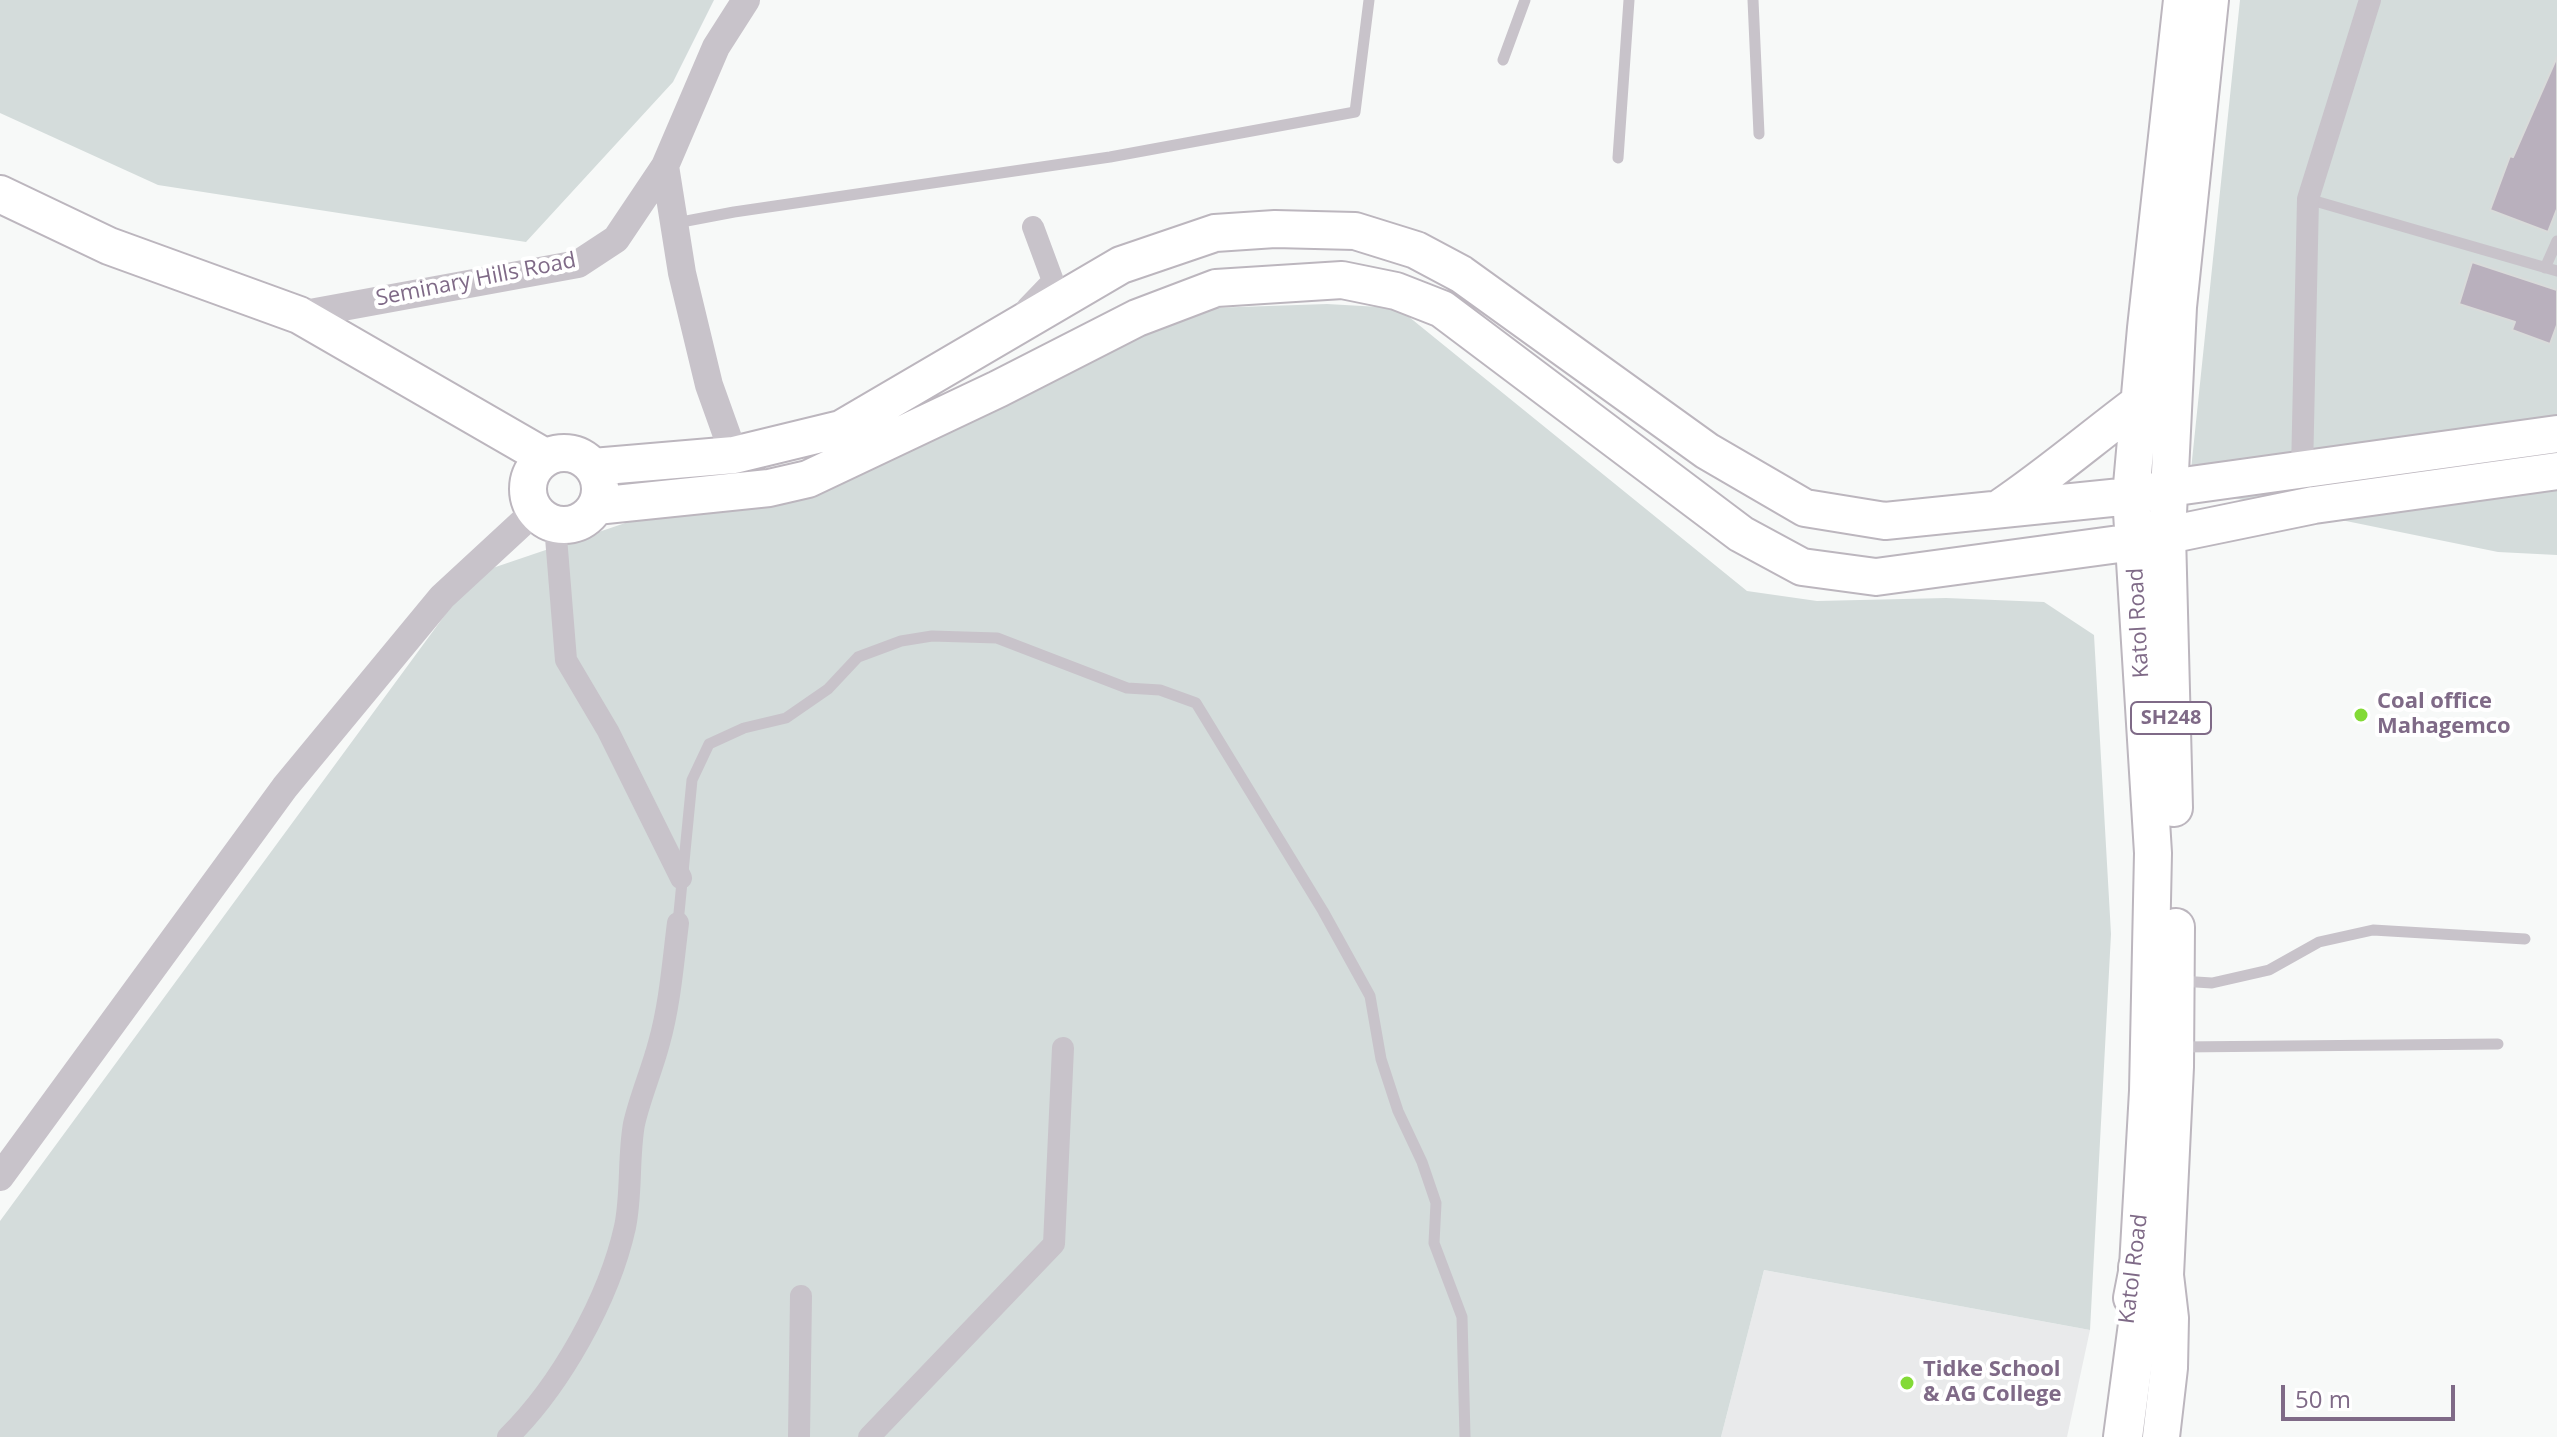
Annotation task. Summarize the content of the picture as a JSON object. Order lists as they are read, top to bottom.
{
  "streets": {
    "main road": ["Katol Road", "SH248"],
    "street": ["Seminary Hills Road"]
  },
  "places": ["Coal office Mahagemco", "Tidke School & AG College"],
  "scale_bar": "50 m"
}
